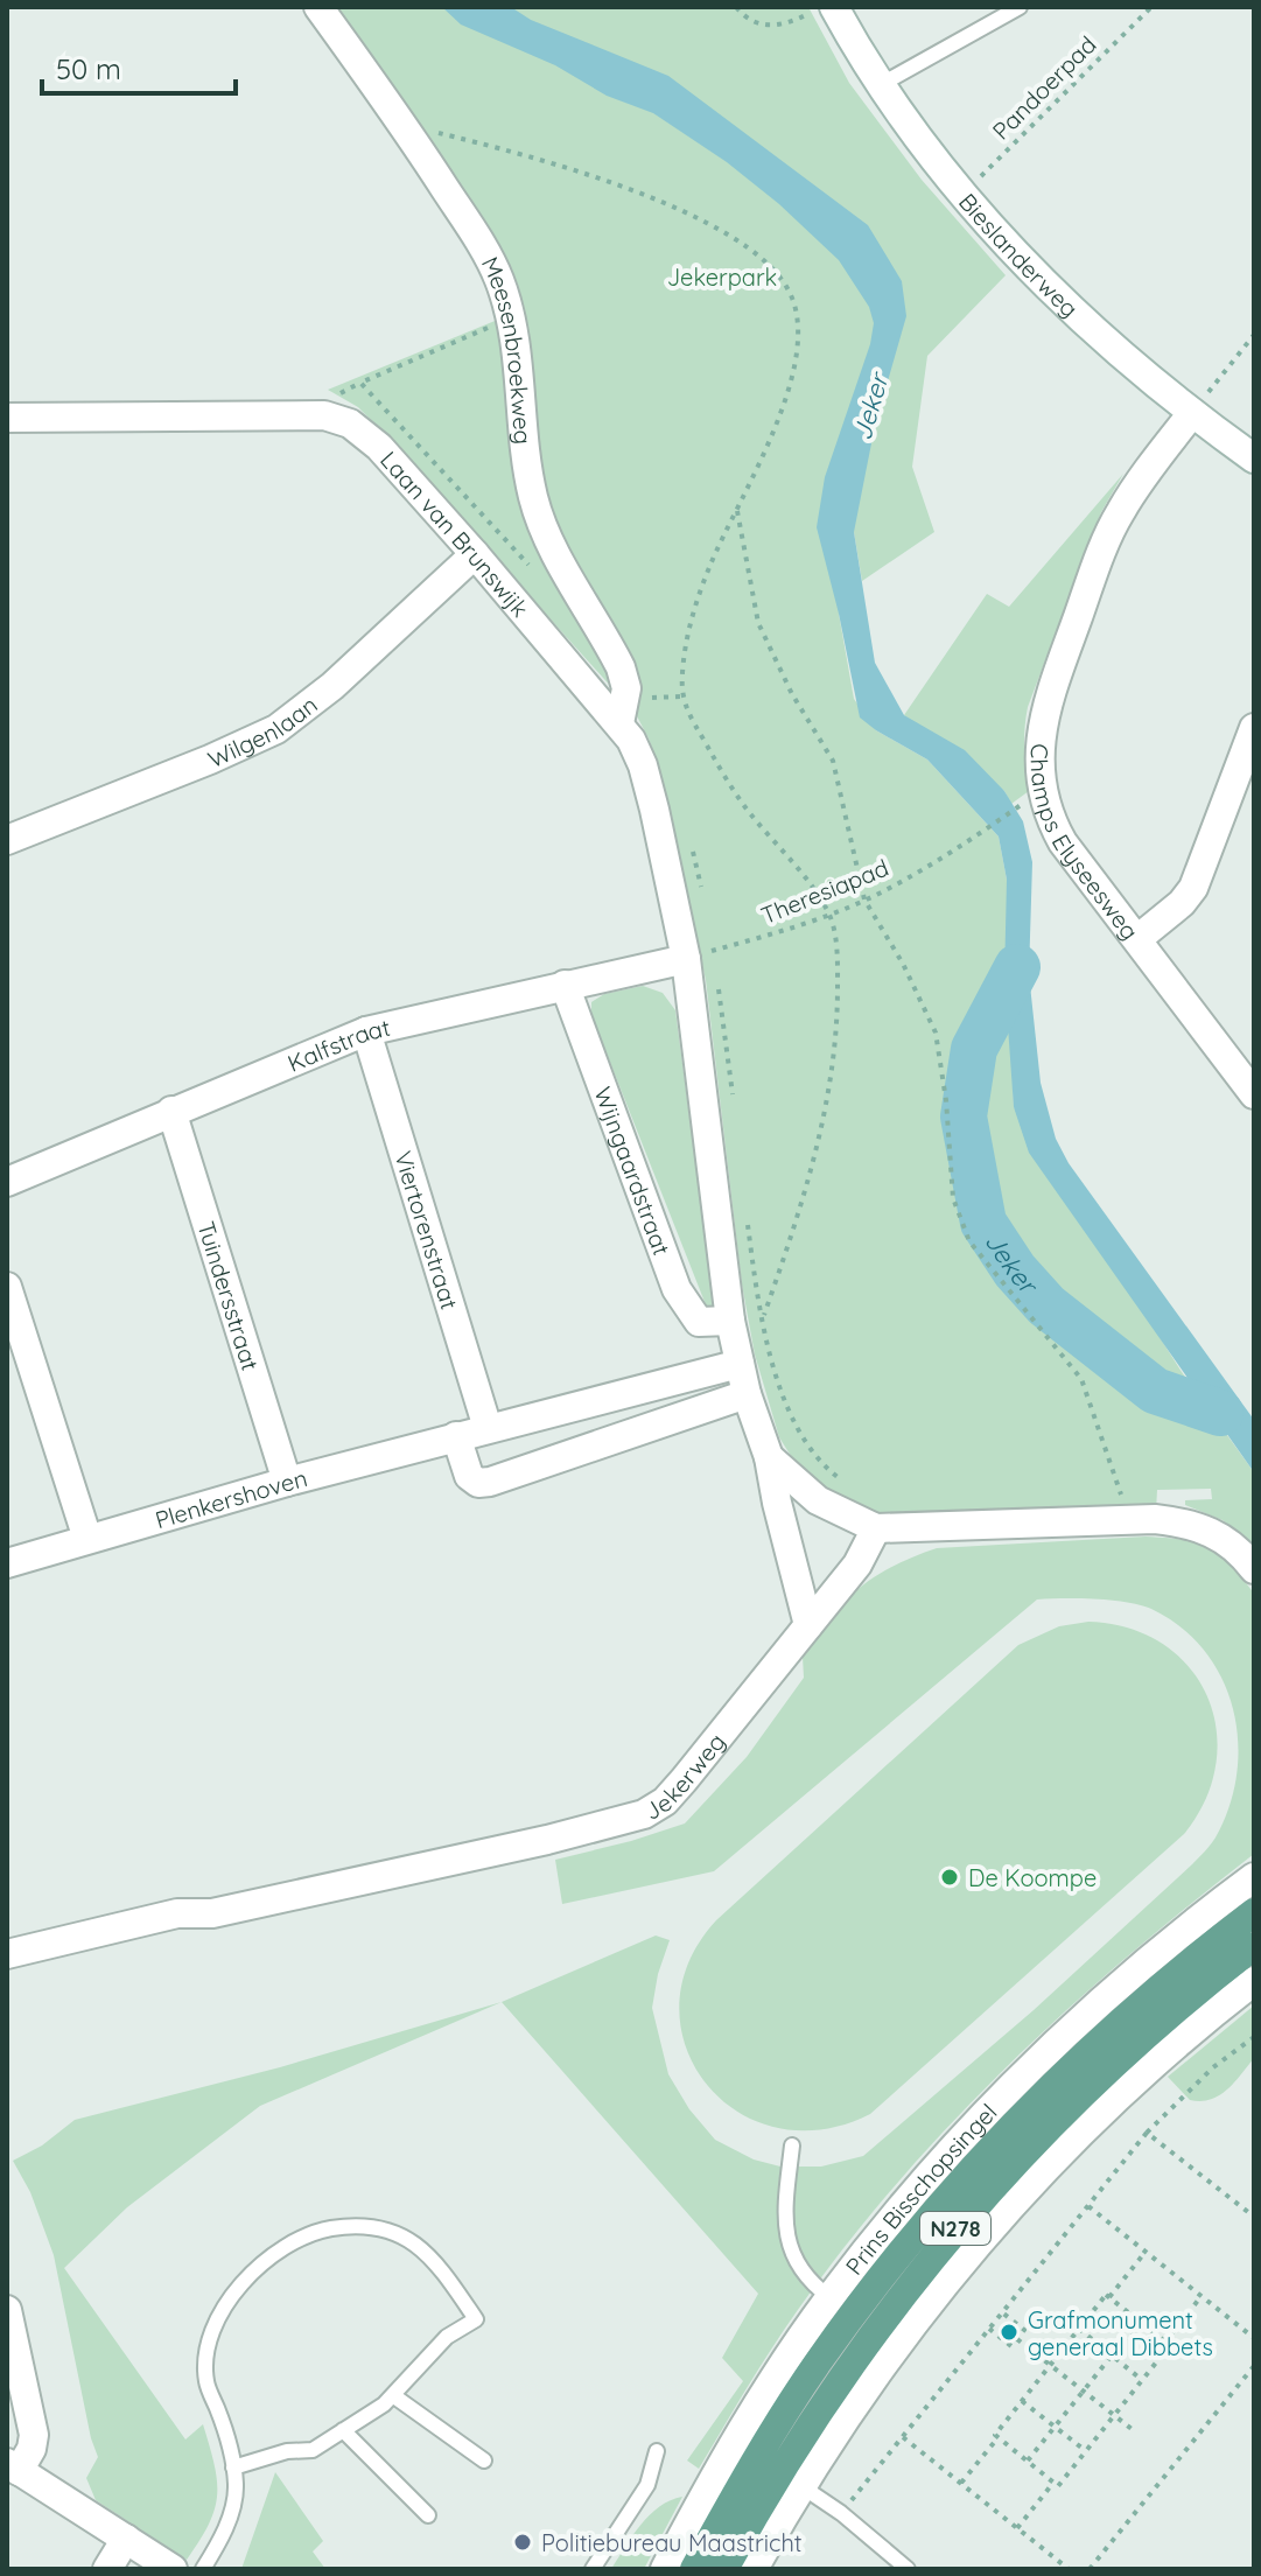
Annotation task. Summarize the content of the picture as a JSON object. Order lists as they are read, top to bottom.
{
  "streets": {
    "main road": ["Prins Bisschopsingel", "N278"],
    "street": [
      "Bieslanderweg",
      "Meesenbroekweg",
      "Laan van Brunswijk",
      "Wilgenlaan",
      "Champs Elyseesweg",
      "Kalfstraat",
      "Wijngaardstraat",
      "Viertorenstraat",
      "Tuindersstraat",
      "Plenkershoven",
      "Jekerweg"
    ],
    "path": ["Pandoerpad", "Theresiapad"]
  },
  "crossings": [
    ["Pandoerpad", "Bieslanderweg"],
    ["Bieslanderweg", "Champs Elyseesweg"],
    ["Meesenbroekweg", "Laan van Brunswijk"],
    ["Laan van Brunswijk", "Wilgenlaan"],
    ["Laan van Brunswijk", "Theresiapad"],
    ["Laan van Brunswijk", "Kalfstraat"],
    ["Theresiapad", "Kalfstraat"],
    ["Kalfstraat", "Wijngaardstraat"],
    ["Kalfstraat", "Viertorenstraat"],
    ["Kalfstraat", "Tuindersstraat"],
    ["Viertorenstraat", "Plenkershoven"],
    ["Tuindersstraat", "Plenkershoven"]
  ],
  "water": ["Jeker"],
  "parks": ["Jekerpark"],
  "places": ["De Koompe", "Grafmonument generaal Dibbets", "Politiebureau Maastricht"],
  "scale_bar": "50 m"
}
